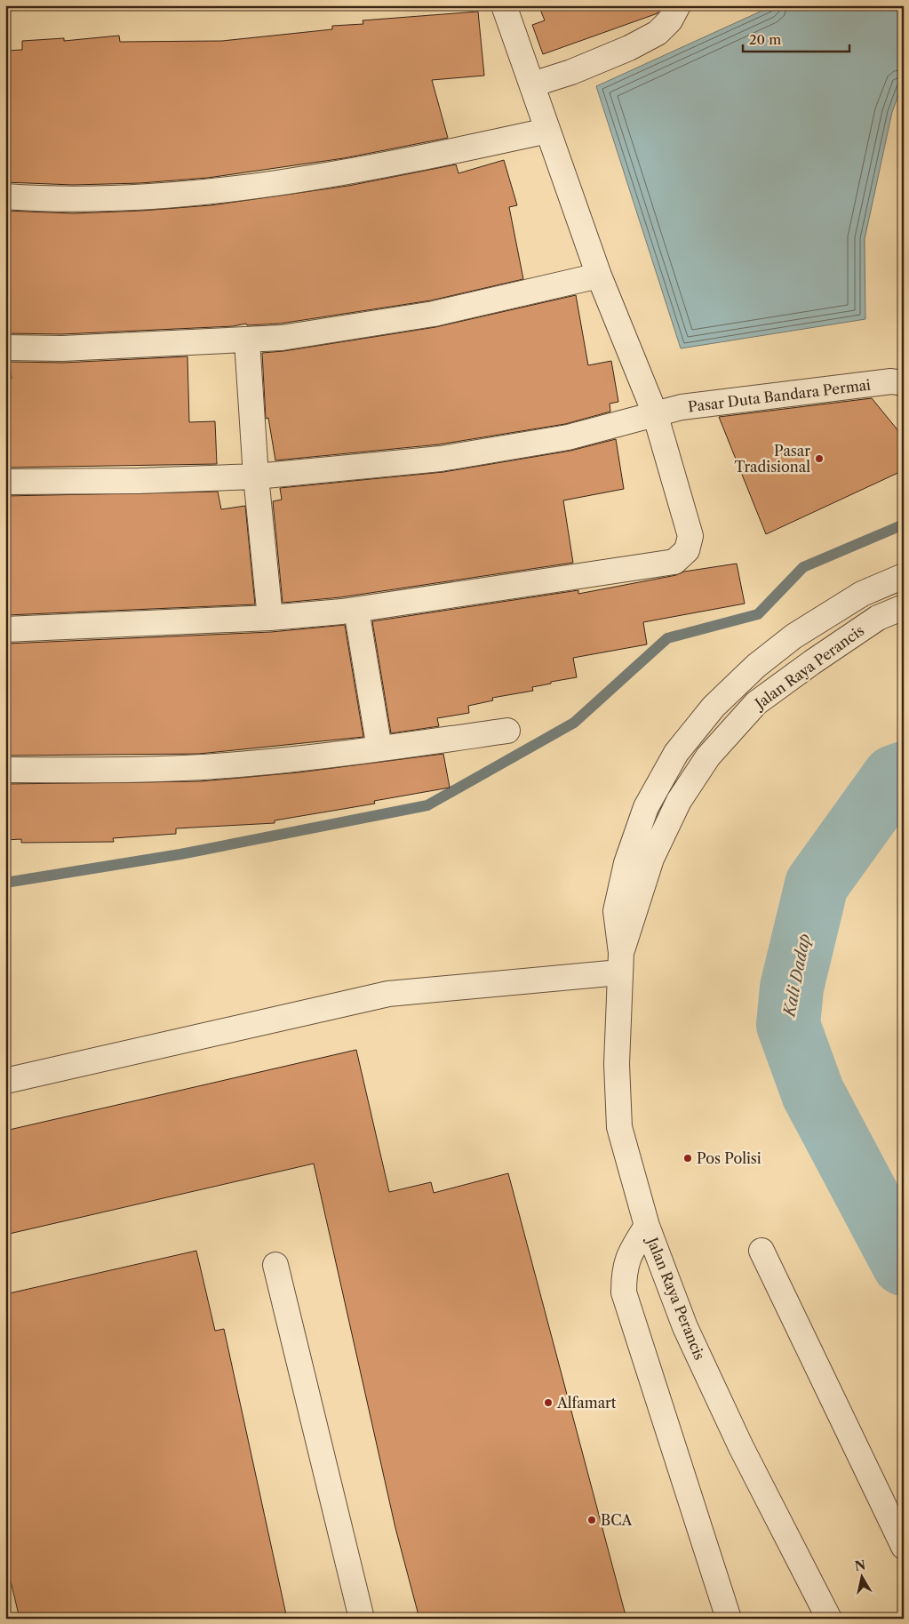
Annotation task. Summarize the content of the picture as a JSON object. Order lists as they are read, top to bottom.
{
  "streets": {
    "street": ["Pasar Duta Bandara Permai", "Jalan Raya Perancis"]
  },
  "water": ["Kali Dadap"],
  "places": [
    "Pasar Tradisional",
    "Pos Polisi",
    "Alfamart",
    "BCA"
  ],
  "scale_bar": "20 m",
  "north": "top"
}
